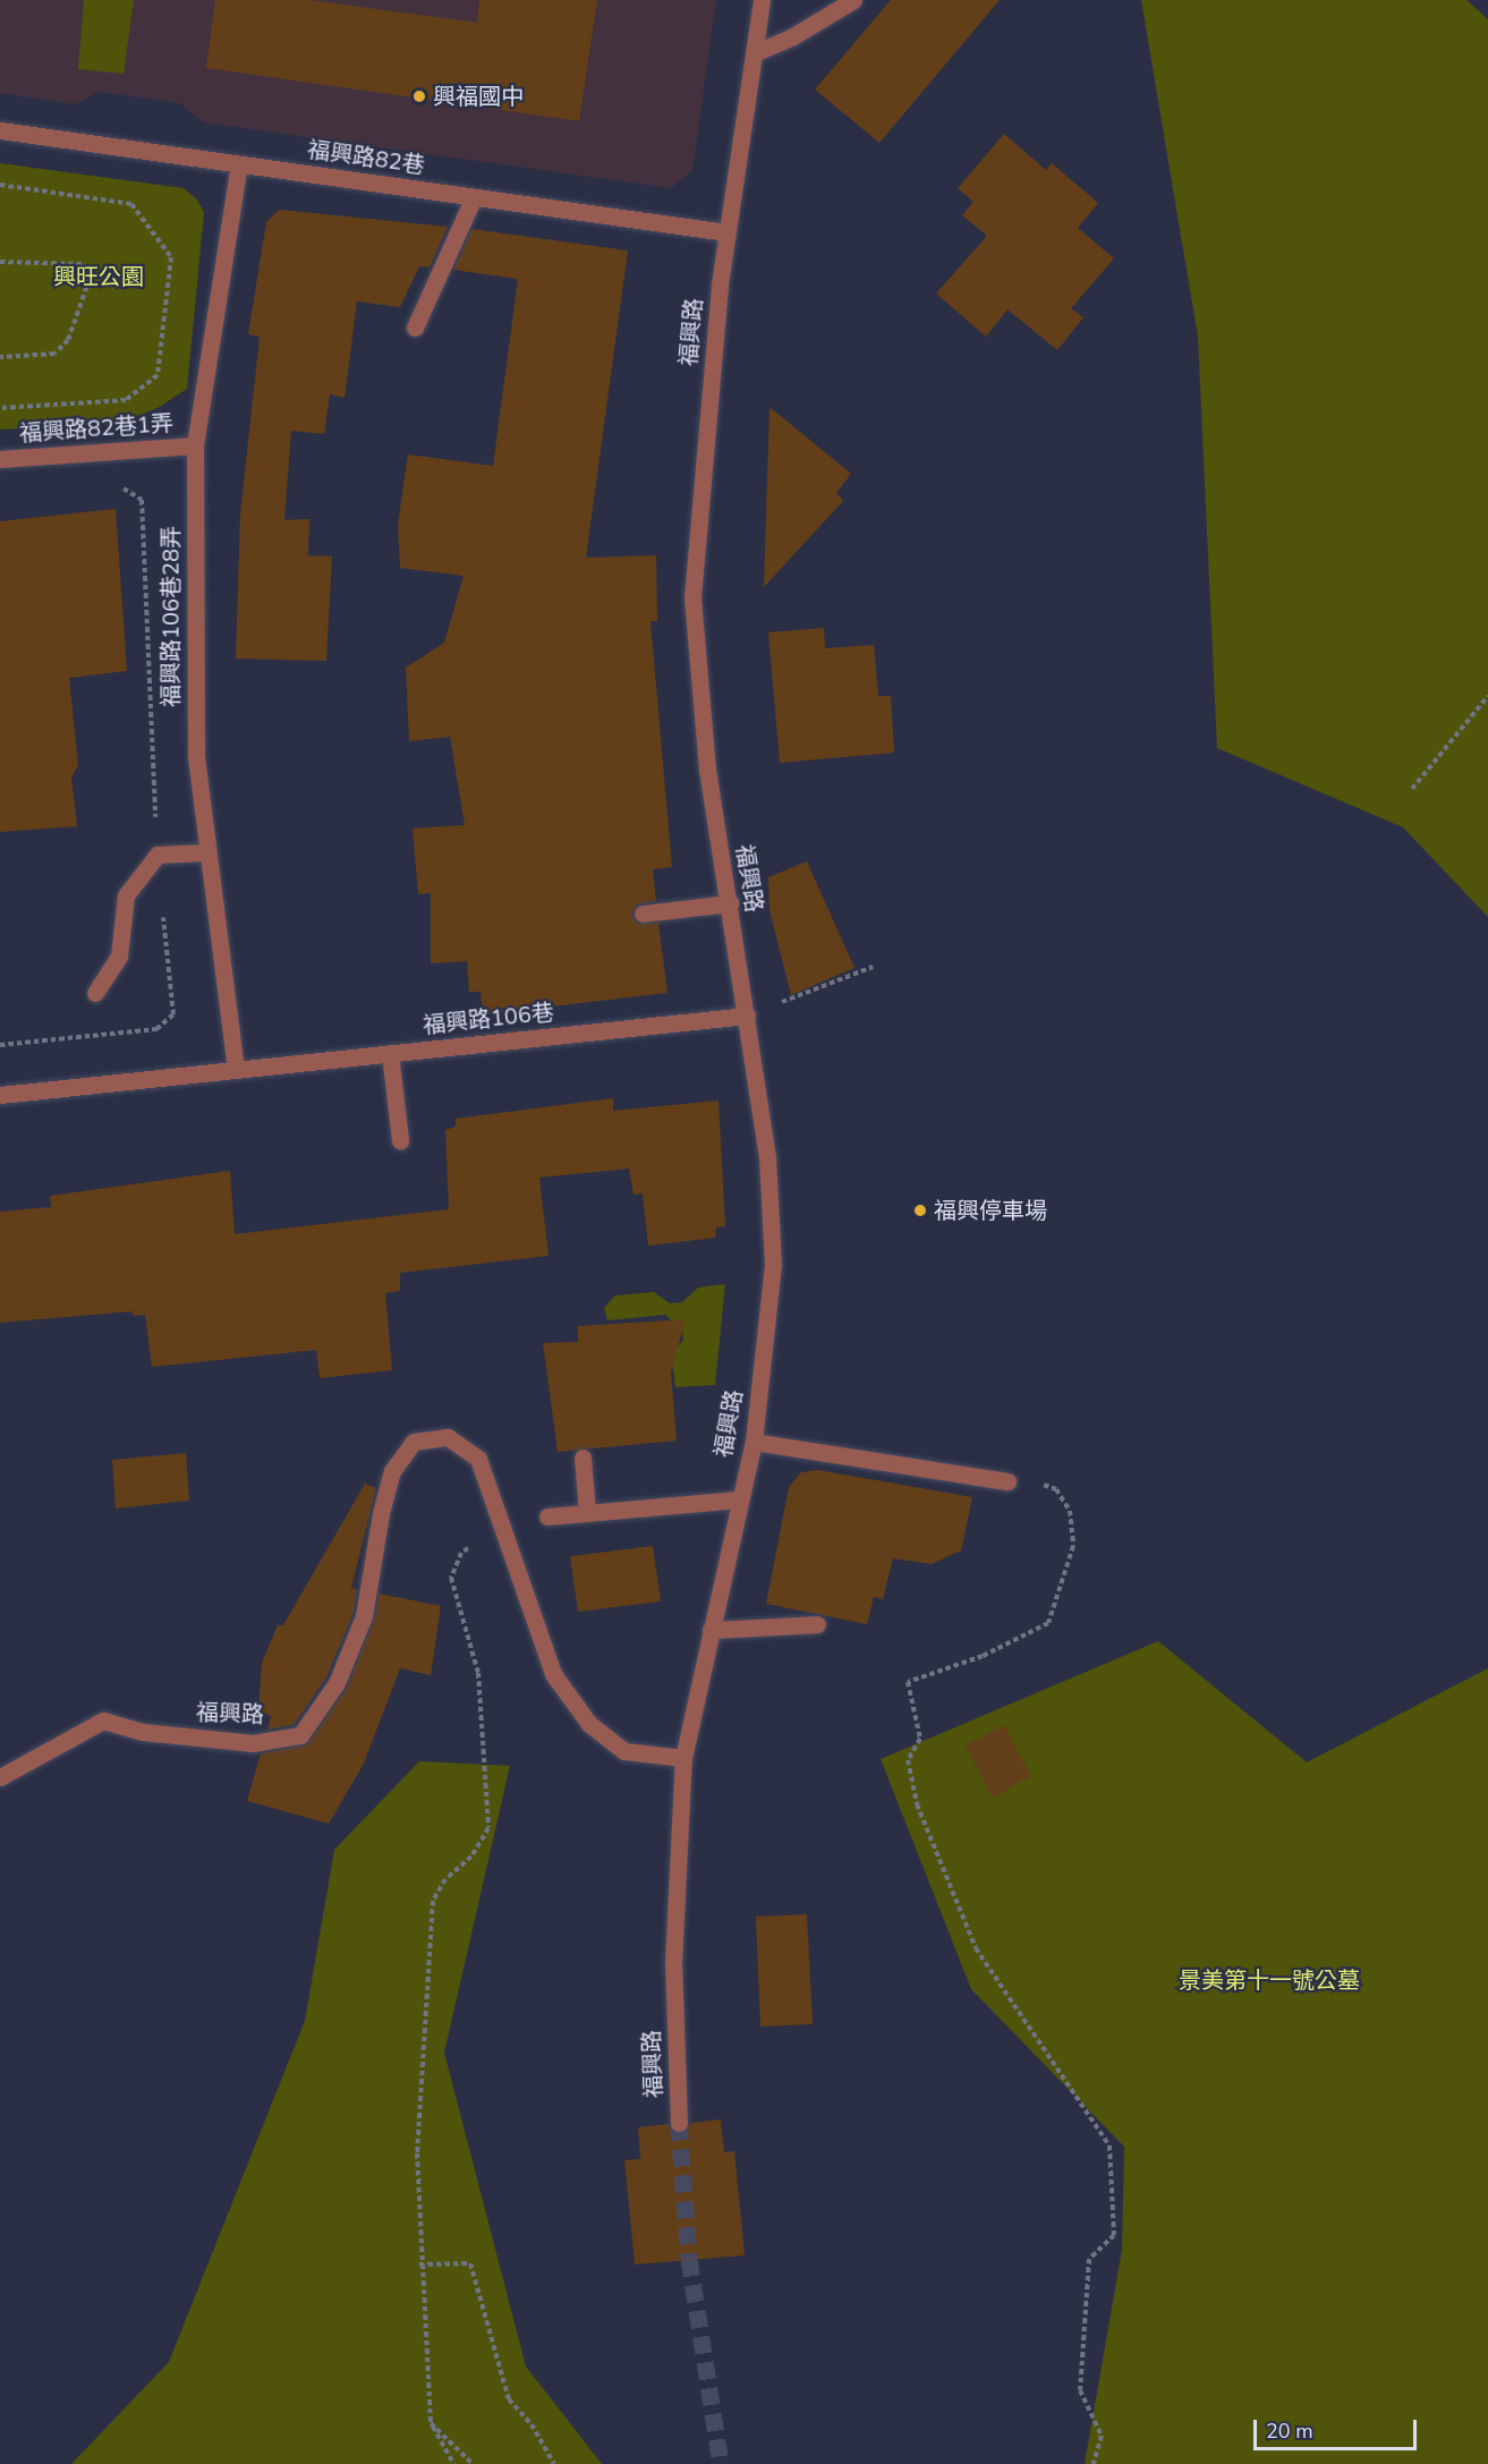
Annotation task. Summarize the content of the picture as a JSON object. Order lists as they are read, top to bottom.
{
  "streets": {
    "street": [
      "福興路82巷",
      "福興路",
      "福興路82巷1弄",
      "福興路106巷28弄",
      "福興路106巷"
    ]
  },
  "crossings": [
    ["福興路82巷", "福興路"],
    ["福興路82巷", "福興路106巷28弄"],
    ["福興路", "福興路106巷"],
    ["福興路82巷1弄", "福興路106巷28弄"],
    ["福興路106巷28弄", "福興路106巷"]
  ],
  "parks": ["興旺公園", "景美第十一號公墓"],
  "places": ["興福國中", "福興停車場"],
  "scale_bar": "20 m"
}
